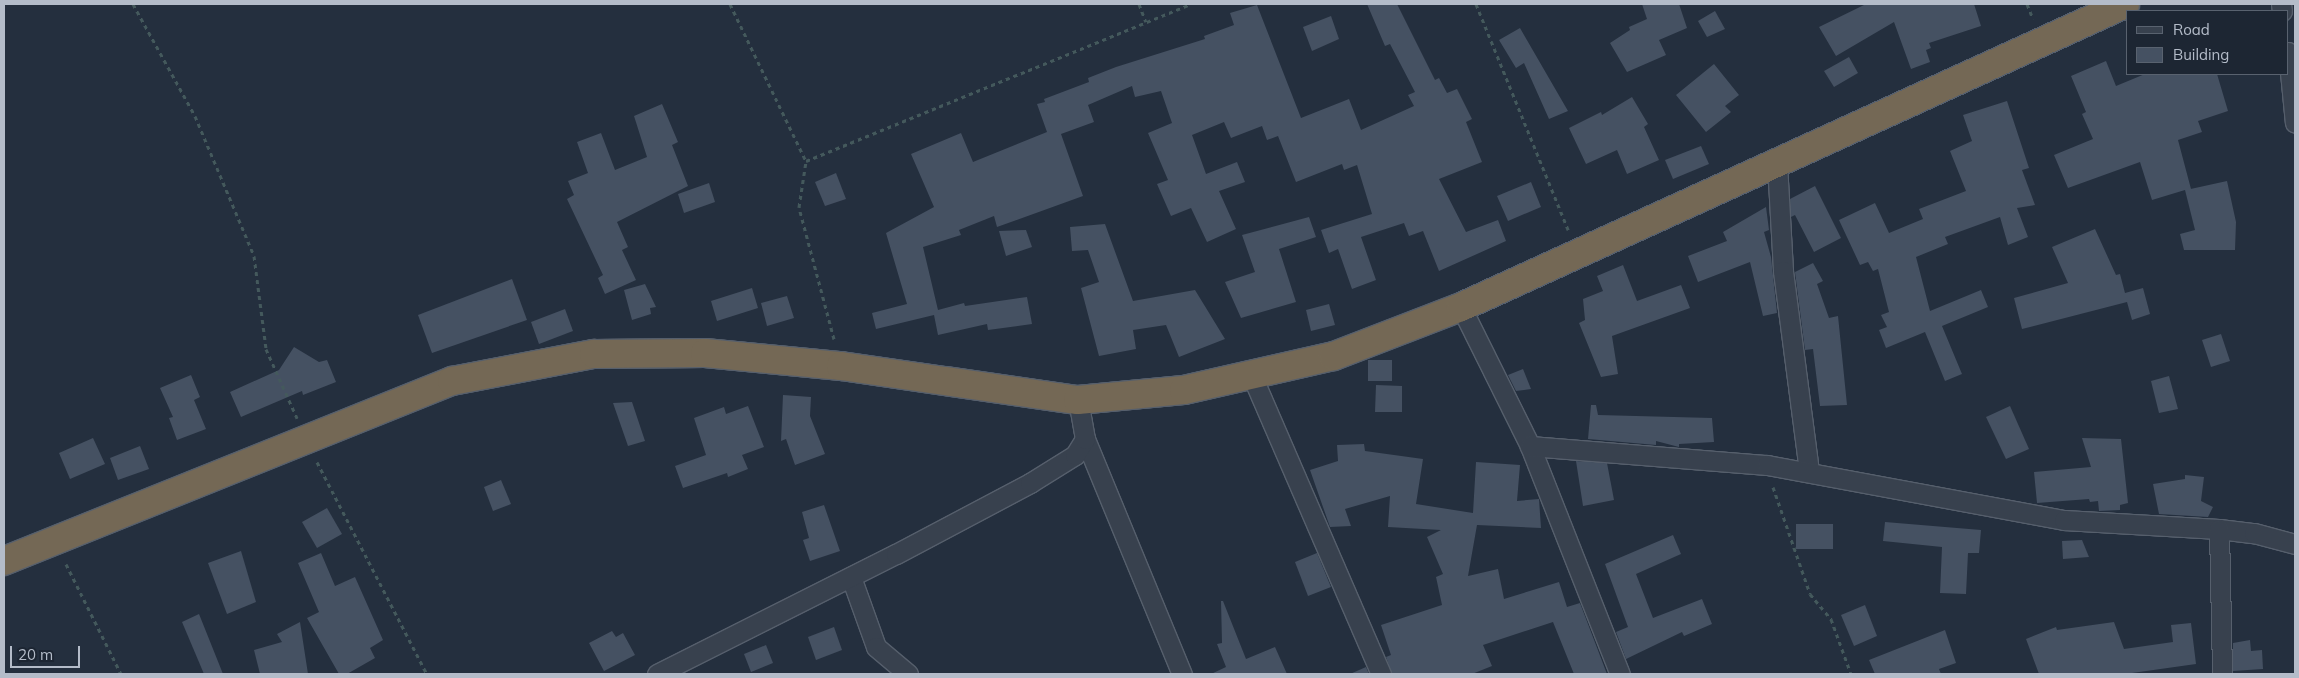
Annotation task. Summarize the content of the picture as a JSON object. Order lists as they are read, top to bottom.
{
  "legend": ["Road", "Building"],
  "scale_bar": "20 m"
}
